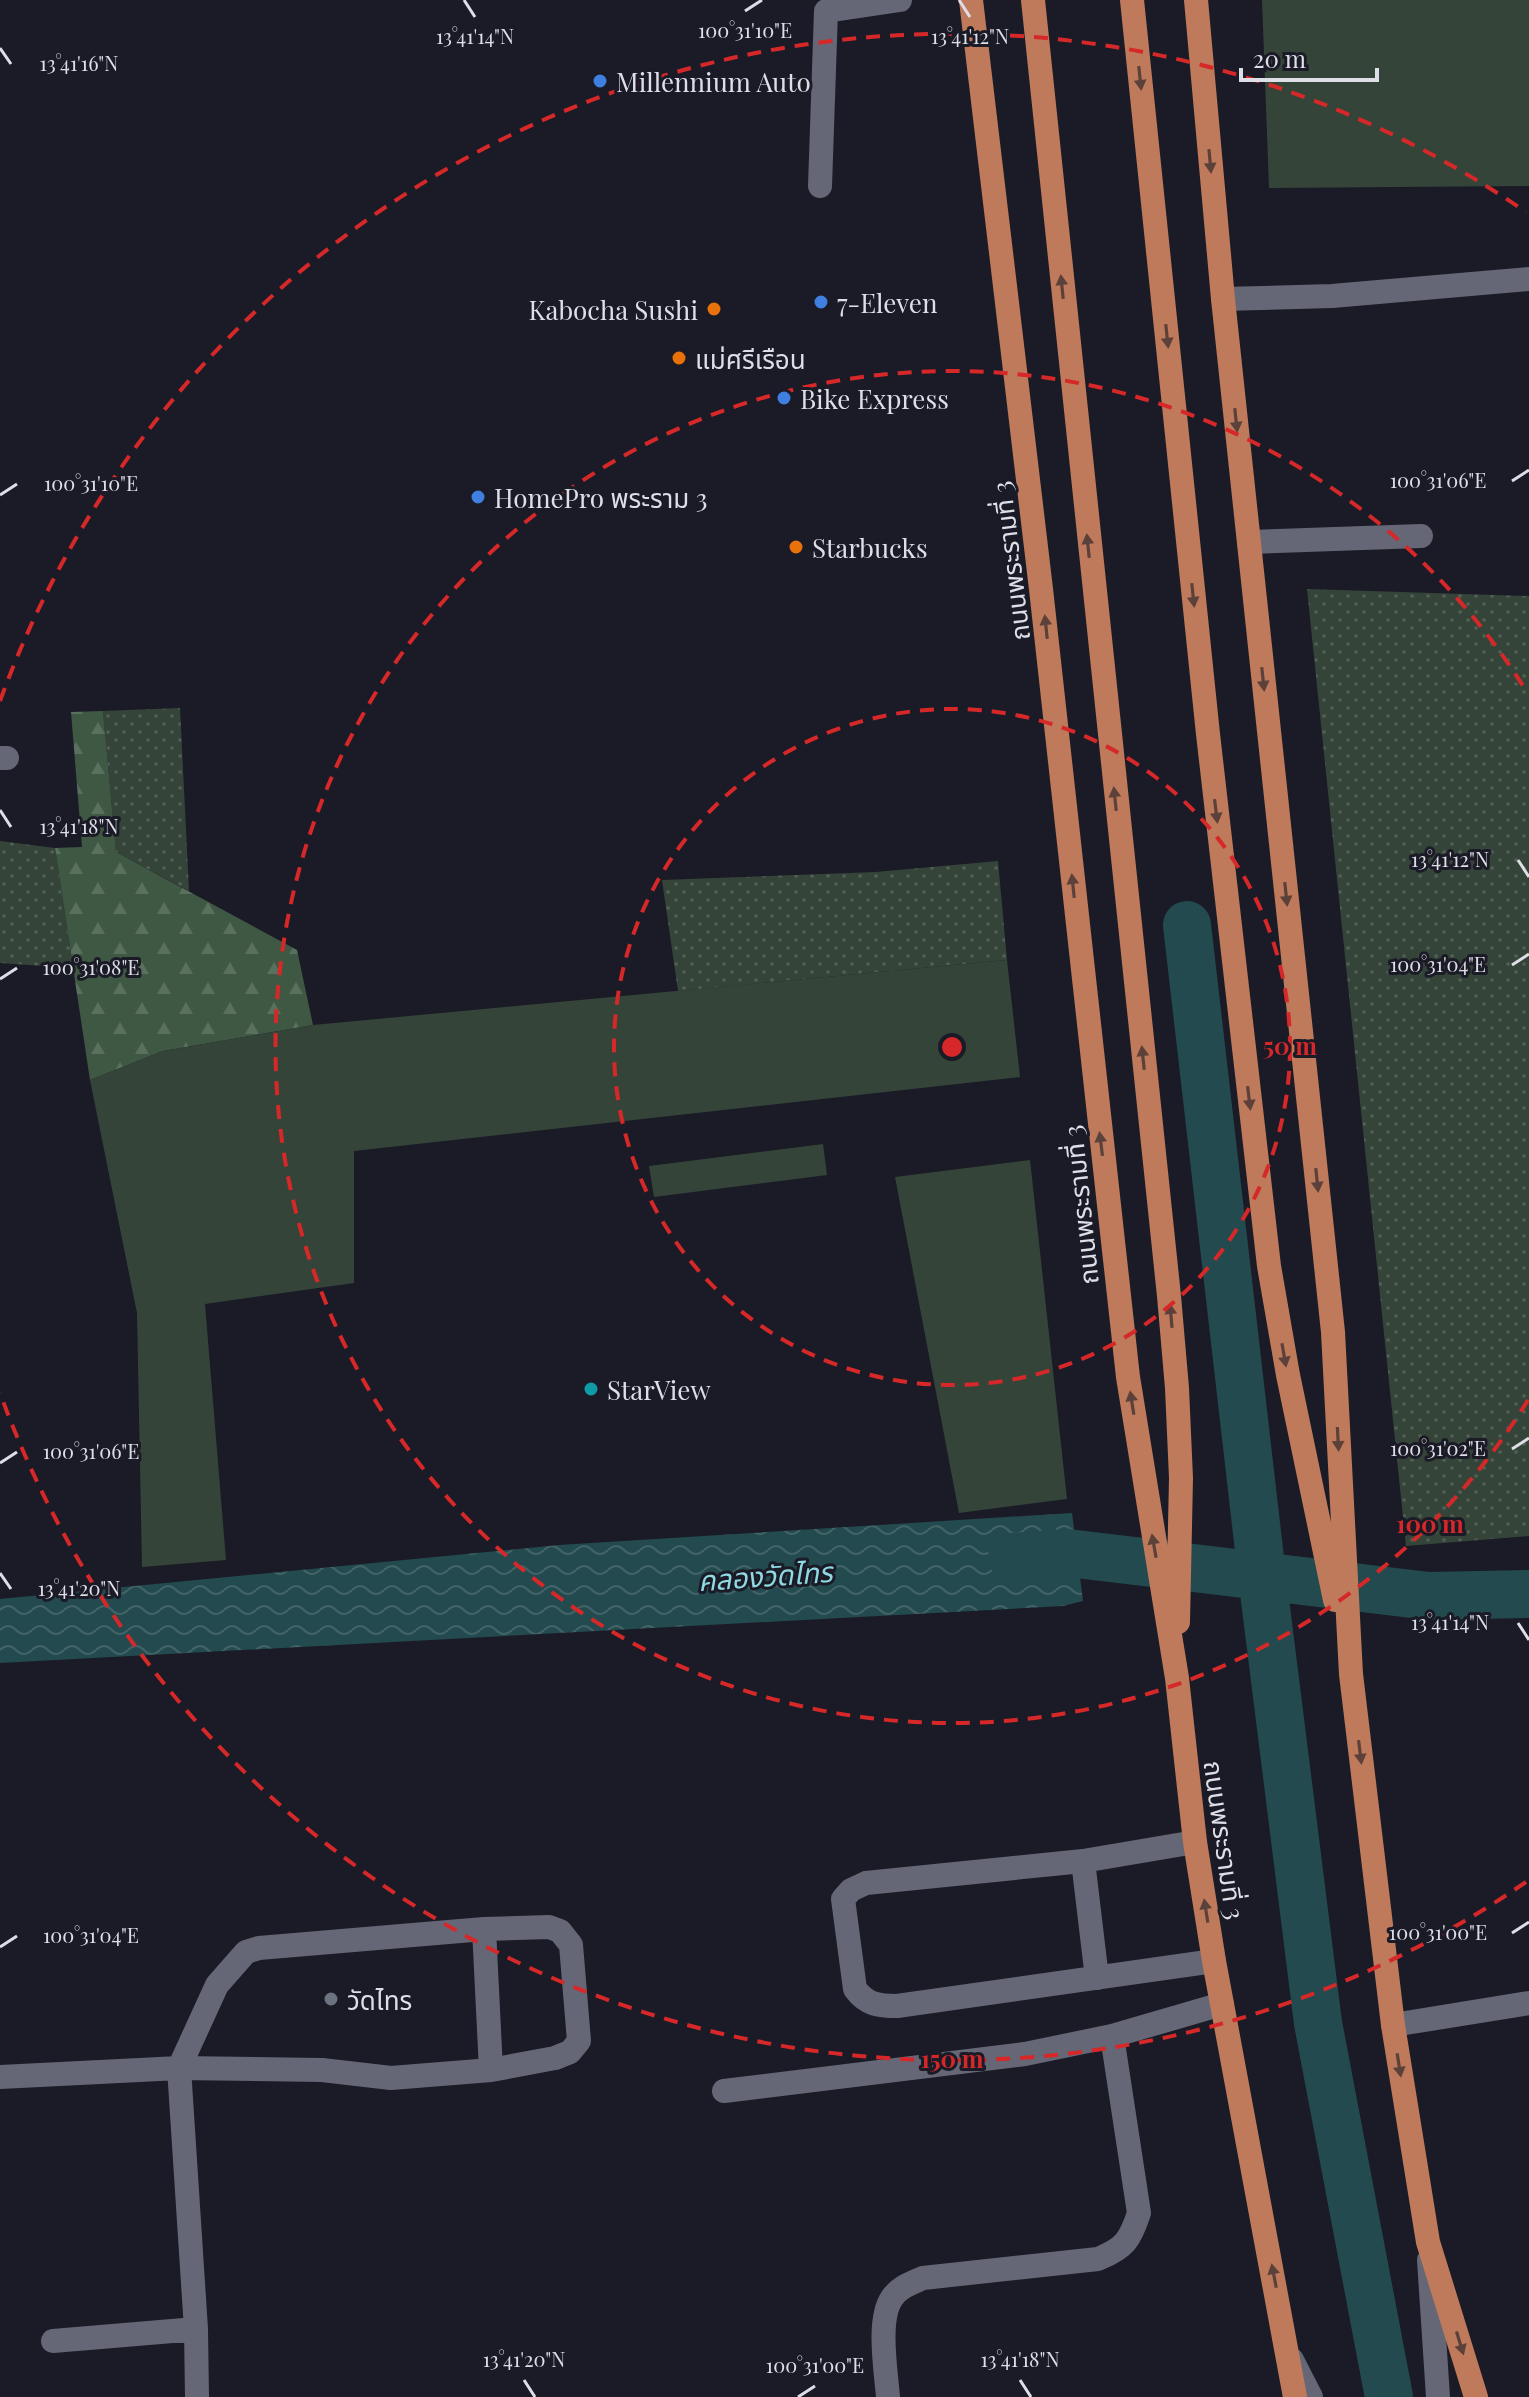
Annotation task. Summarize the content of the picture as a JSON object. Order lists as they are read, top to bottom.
{
  "streets": {
    "main road": ["ถนนพระรามที่ 3"]
  },
  "water": ["คลองวัดไทร"],
  "places": [
    "Millennium Auto",
    "7-Eleven",
    "Kabocha Sushi",
    "แม่ศรีเรือน",
    "Bike Express",
    "HomePro พระราม 3",
    "Starbucks",
    "StarView",
    "วัดไทร"
  ],
  "scale_bar": "20 m",
  "coordinates": [
    "100°31'10\"E",
    "13°41'14\"N",
    "13°41'12\"N",
    "13°41'16\"N",
    "100°31'06\"E",
    "13°41'18\"N",
    "100°31'04\"E",
    "100°31'08\"E",
    "100°31'02\"E",
    "13°41'20\"N",
    "100°31'00\"E"
  ],
  "rings": ["50 m", "100 m", "150 m"]
}
